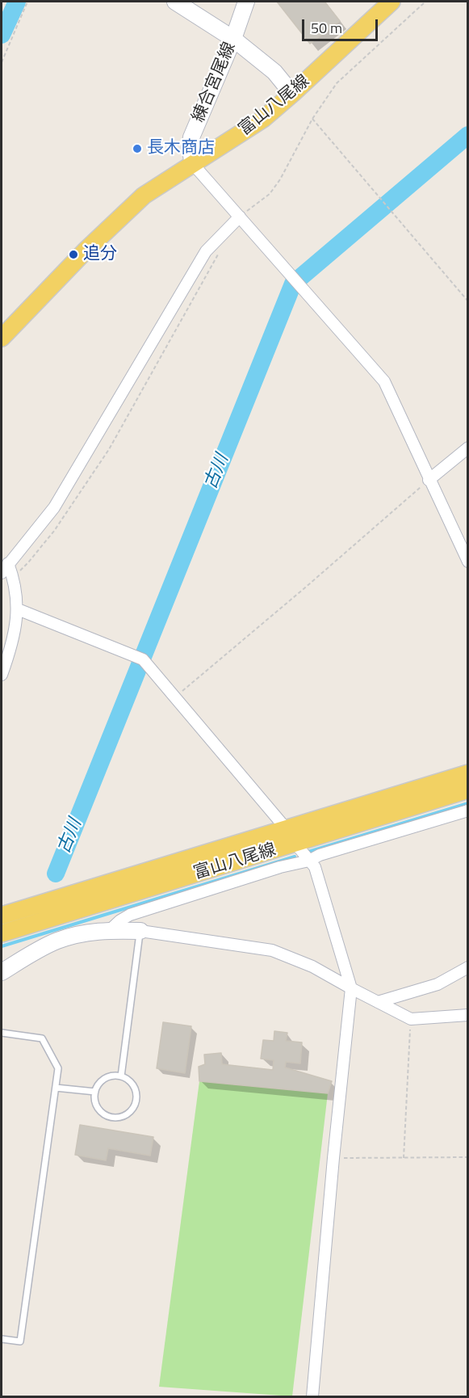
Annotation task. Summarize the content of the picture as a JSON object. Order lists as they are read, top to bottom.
{
  "streets": {
    "main road": ["富山八尾線"],
    "street": ["練合宮尾線"]
  },
  "crossings": [
    ["練合宮尾線", "富山八尾線"]
  ],
  "water": ["古川"],
  "places": ["長木商店", "追分"],
  "scale_bar": "50 m"
}
